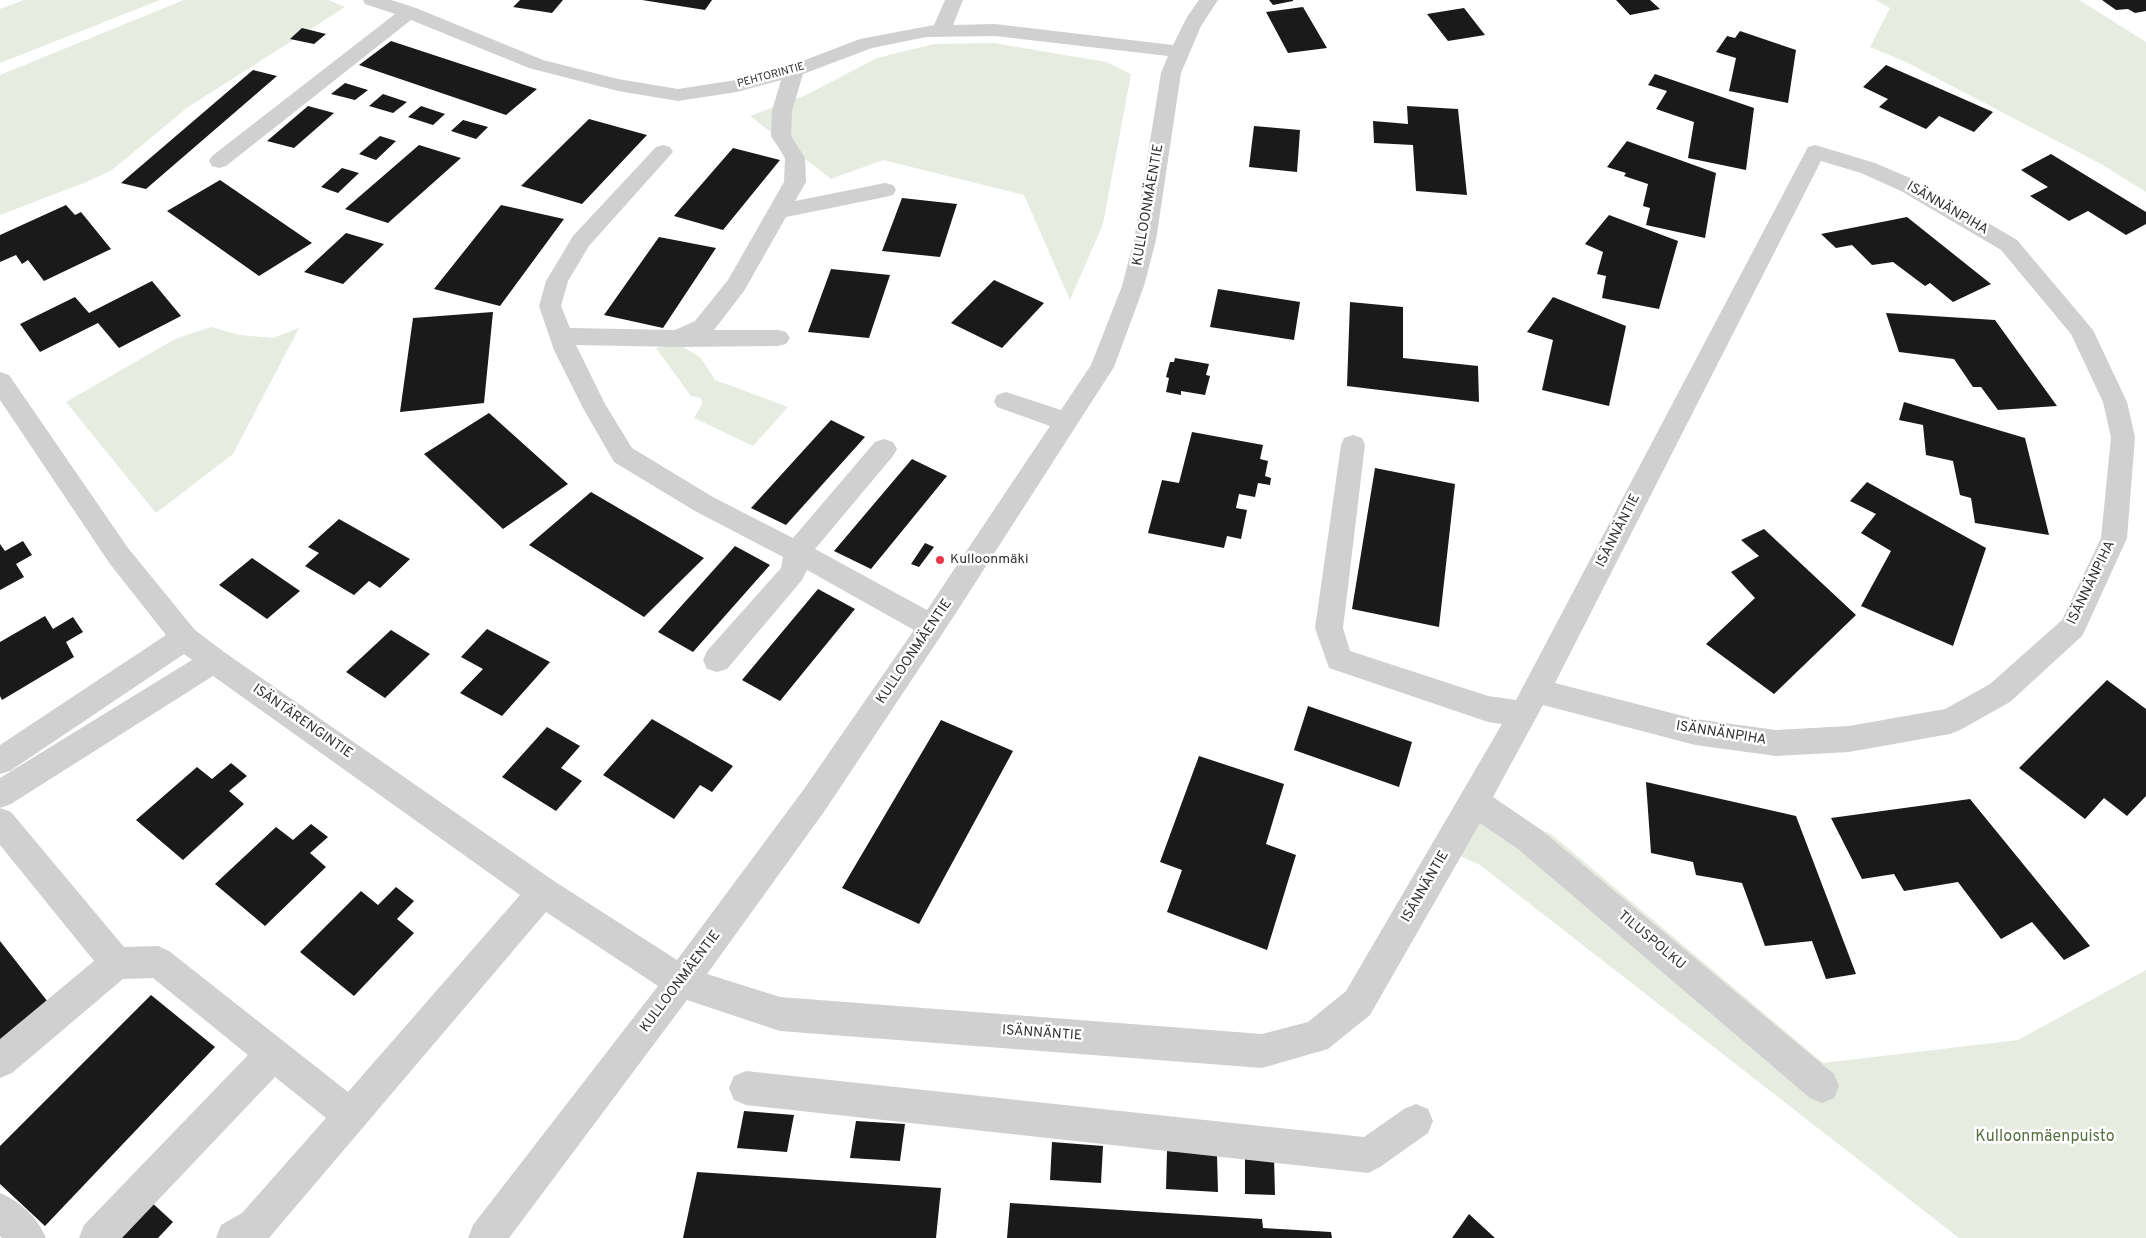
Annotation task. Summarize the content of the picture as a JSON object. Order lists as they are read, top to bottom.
{
  "streets": {
    "street": [
      "PEHTORINTIE",
      "KULLOONMÄENTIE",
      "ISÄNNÄNPIHA",
      "ISÄNNÄNTIE",
      "ISÄNTÄRENGINTIE",
      "TILUSPOLKU"
    ]
  },
  "crossings": [
    ["PEHTORINTIE", "KULLOONMÄENTIE"],
    ["KULLOONMÄENTIE", "ISÄNNÄNTIE"],
    ["KULLOONMÄENTIE", "ISÄNTÄRENGINTIE"],
    ["ISÄNNÄNPIHA", "ISÄNNÄNTIE"],
    ["ISÄNNÄNTIE", "ISÄNTÄRENGINTIE"],
    ["ISÄNNÄNTIE", "TILUSPOLKU"]
  ],
  "parks": ["Kulloonmäenpuisto"],
  "places": ["Kulloonmäki"]
}
